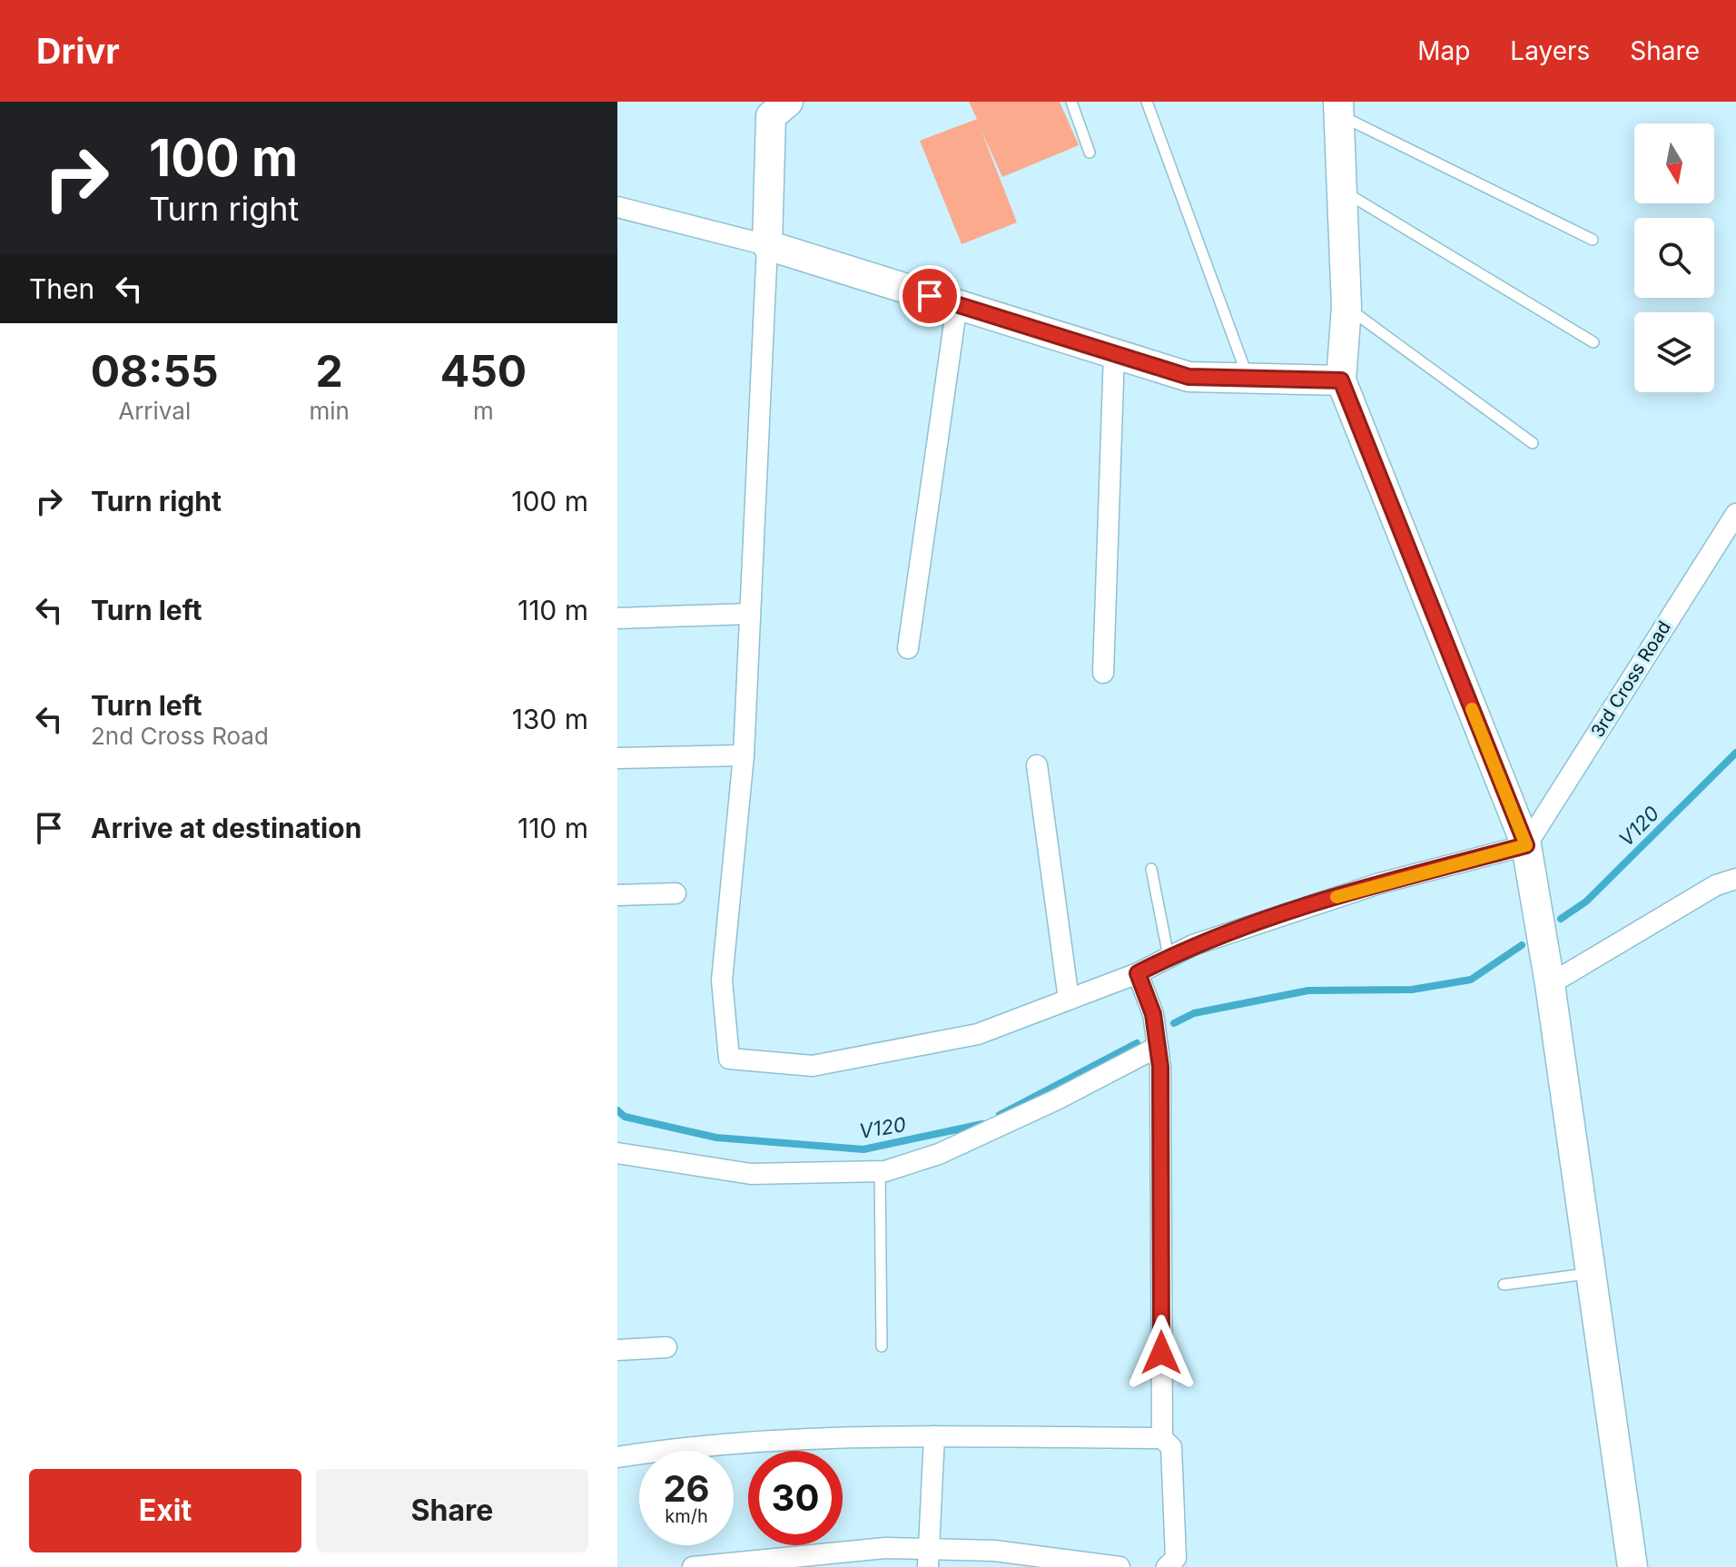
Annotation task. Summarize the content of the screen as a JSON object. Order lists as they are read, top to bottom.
{
  "streets": {
    "street": ["3rd Cross Road"]
  },
  "water": ["V120"],
  "north": "bottom",
  "page": {
    "header": "Drivr",
    "nav": ["Map", "Layers", "Share"],
    "turn": ["100 m", "Turn right"],
    "then": "Then",
    "eta": [
      "08:55",
      "Arrival",
      "2",
      "min",
      "450",
      "m"
    ],
    "list": [
      {
        "name": "Turn right",
        "value": "100 m"
      },
      {
        "name": "Turn left",
        "value": "110 m"
      },
      {
        "name": "Turn left",
        "note": "2nd Cross Road",
        "value": "130 m"
      },
      {
        "name": "Arrive at destination",
        "value": "110 m"
      }
    ],
    "speed": "26 km/h",
    "limit": "30",
    "buttons": ["Exit", "Share"]
  }
}
